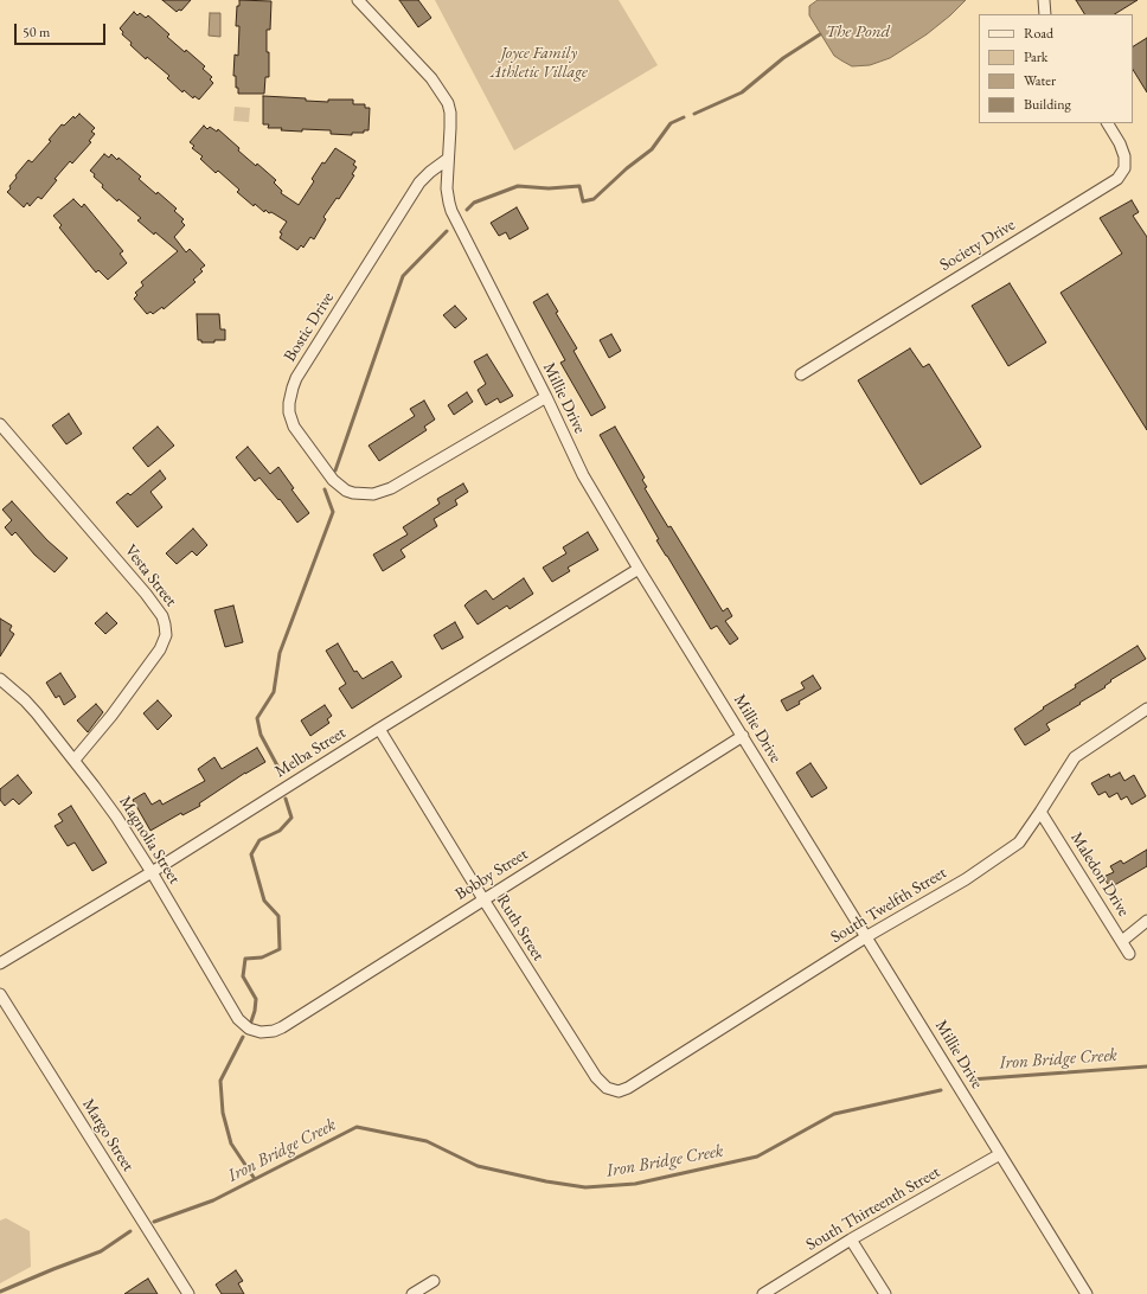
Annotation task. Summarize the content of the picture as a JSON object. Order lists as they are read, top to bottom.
{
  "streets": {
    "street": [
      "Society Drive",
      "Bostic Drive",
      "Millie Drive",
      "Vesta Street",
      "Melba Street",
      "Magnolia Street",
      "Bobby Street",
      "Maledon Drive",
      "South Twelfth Street",
      "Ruth Street",
      "Margo Street",
      "South Thirteenth Street"
    ]
  },
  "crossings": [
    ["Bostic Drive", "Millie Drive"],
    ["Millie Drive", "Melba Street"],
    ["Millie Drive", "Bobby Street"],
    ["Millie Drive", "South Twelfth Street"],
    ["Millie Drive", "South Thirteenth Street"],
    ["Vesta Street", "Magnolia Street"],
    ["Melba Street", "Magnolia Street"],
    ["Melba Street", "Ruth Street"],
    ["Magnolia Street", "Bobby Street"],
    ["Bobby Street", "Ruth Street"],
    ["Maledon Drive", "South Twelfth Street"],
    ["South Twelfth Street", "Ruth Street"]
  ],
  "water": ["The Pond", "Iron Bridge Creek"],
  "parks": ["Joyce Family Athletic Village"],
  "legend": [
    "Road",
    "Park",
    "Water",
    "Building"
  ],
  "scale_bar": "50 m"
}
